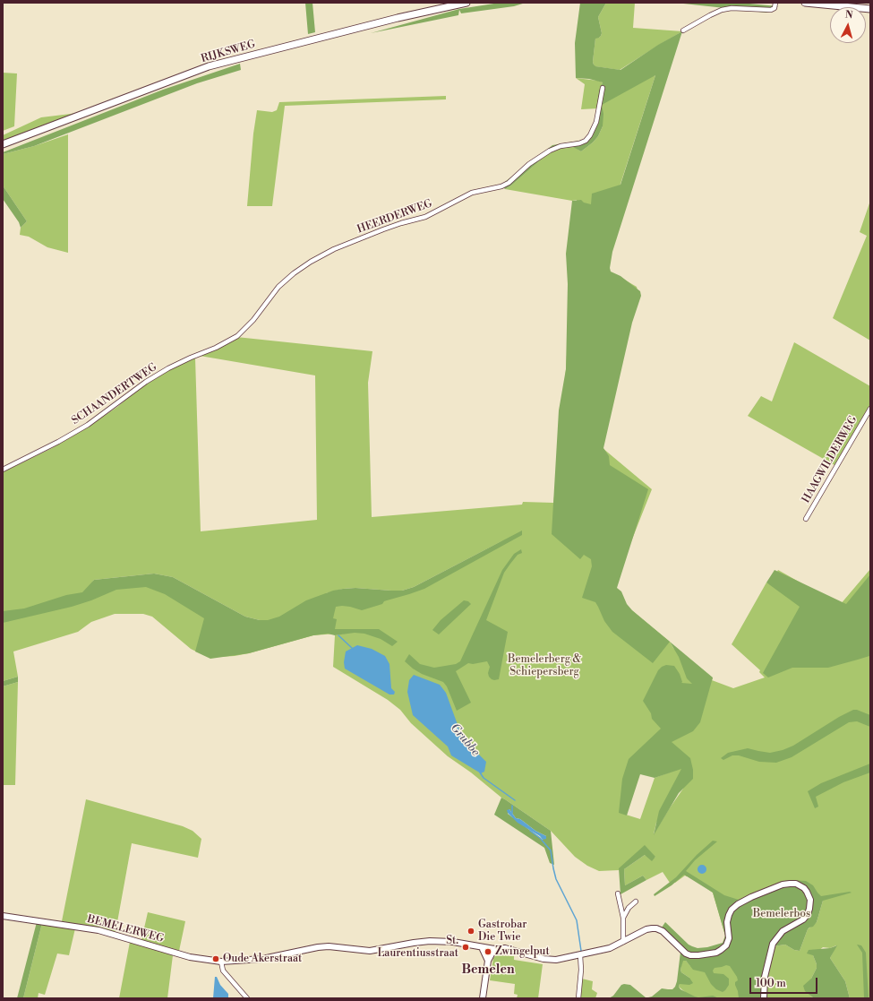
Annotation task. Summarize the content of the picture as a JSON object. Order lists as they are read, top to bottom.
{
  "streets": {
    "main road": ["RIJKSWEG"],
    "street": [
      "HEERDERWEG",
      "SCHAANDERTWEG",
      "HAAGWILDERWEG",
      "BEMELERWEG"
    ]
  },
  "crossings": [
    ["HEERDERWEG", "SCHAANDERTWEG"]
  ],
  "districts": ["Bemelen"],
  "water": ["Grubbe"],
  "parks": ["Bemelerberg & Schiepersberg", "Bemelerbos"],
  "places": [
    "Gastrobar Die Twie",
    "St. Laurentiusstraat",
    "Zwingelput",
    "Oude Akerstraat"
  ],
  "scale_bar": "100 m",
  "north": "top"
}
